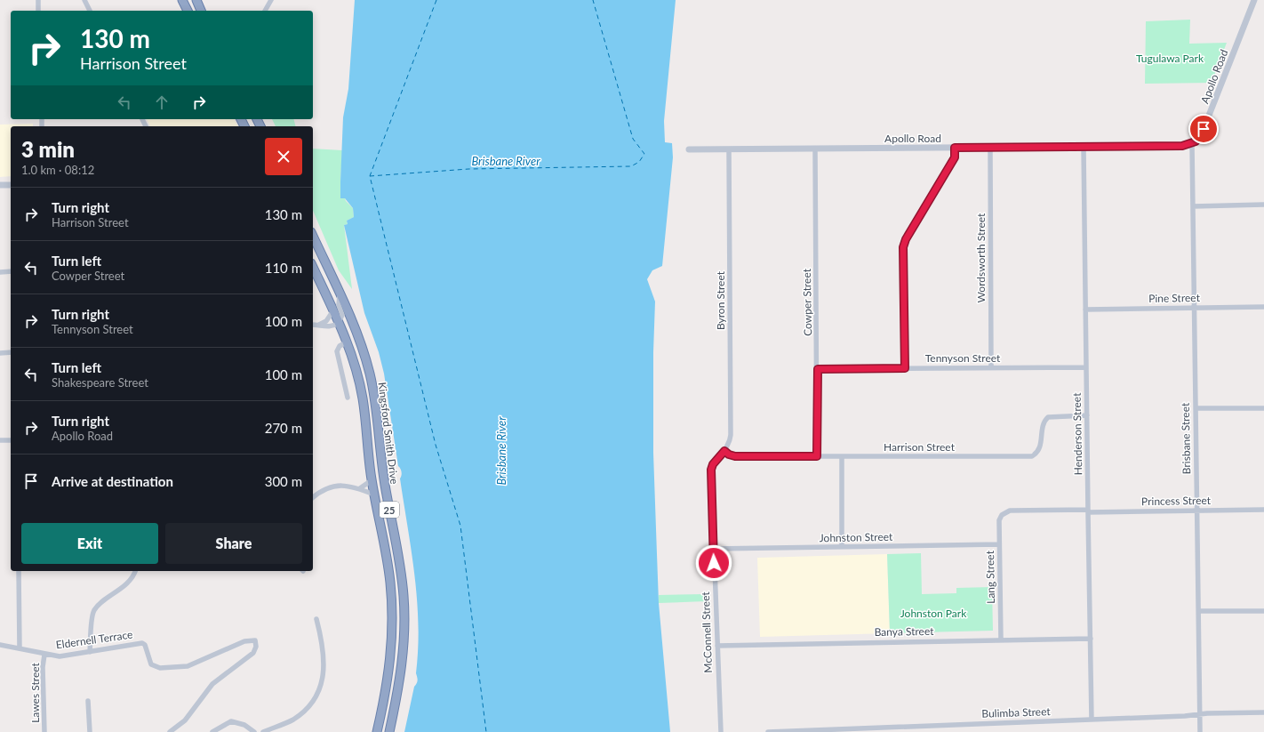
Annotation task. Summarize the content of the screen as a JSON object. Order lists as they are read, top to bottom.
{
  "streets": {
    "highway": ["Kingsford Smith Drive", "25"],
    "street": [
      "Apollo Road",
      "Wordsworth Street",
      "Pine Street",
      "Byron Street",
      "Cowper Street",
      "Tennyson Street",
      "Henderson Street",
      "Brisbane Street",
      "Harrison Street",
      "Princess Street",
      "Johnston Street",
      "Lang Street",
      "Banya Street",
      "McConnell Street",
      "Eldernell Terrace",
      "Lawes Street",
      "Bulimba Street"
    ]
  },
  "crossings": [
    ["Apollo Road", "Wordsworth Street"],
    ["Apollo Road", "Byron Street"],
    ["Apollo Road", "Cowper Street"],
    ["Apollo Road", "Henderson Street"],
    ["Apollo Road", "Brisbane Street"],
    ["Wordsworth Street", "Tennyson Street"],
    ["Pine Street", "Henderson Street"],
    ["Pine Street", "Brisbane Street"],
    ["Byron Street", "Harrison Street"],
    ["Byron Street", "McConnell Street"],
    ["Cowper Street", "Tennyson Street"],
    ["Cowper Street", "Harrison Street"],
    ["Tennyson Street", "Henderson Street"],
    ["Henderson Street", "Harrison Street"],
    ["Henderson Street", "Princess Street"],
    ["Henderson Street", "Banya Street"],
    ["Henderson Street", "Bulimba Street"],
    ["Brisbane Street", "Princess Street"],
    ["Brisbane Street", "Bulimba Street"],
    ["Harrison Street", "McConnell Street"],
    ["Princess Street", "Lang Street"],
    ["Johnston Street", "Lang Street"],
    ["Johnston Street", "McConnell Street"],
    ["Lang Street", "Banya Street"],
    ["Banya Street", "McConnell Street"],
    ["Eldernell Terrace", "Lawes Street"]
  ],
  "water": ["Brisbane River"],
  "parks": ["Tugulawa Park", "Johnston Park"],
  "page": {
    "turn": ["130 m", "Harrison Street"],
    "heading": ["3 min", "1.0 km · 08:12"],
    "list": [
      {
        "name": "Turn right",
        "note": "Harrison Street",
        "value": "130 m"
      },
      {
        "name": "Turn left",
        "note": "Cowper Street",
        "value": "110 m"
      },
      {
        "name": "Turn right",
        "note": "Tennyson Street",
        "value": "100 m"
      },
      {
        "name": "Turn left",
        "note": "Shakespeare Street",
        "value": "100 m"
      },
      {
        "name": "Turn right",
        "note": "Apollo Road",
        "value": "270 m"
      },
      {
        "name": "Arrive at destination",
        "value": "300 m"
      }
    ],
    "buttons": ["Exit", "Share"]
  }
}
